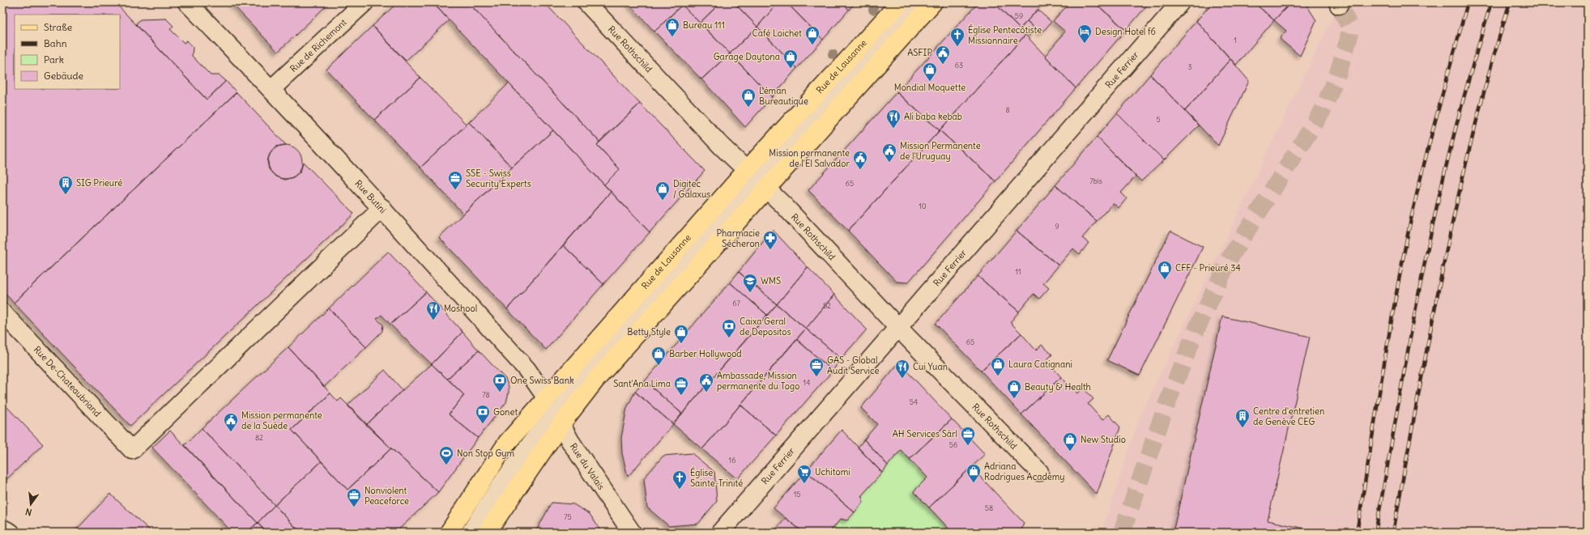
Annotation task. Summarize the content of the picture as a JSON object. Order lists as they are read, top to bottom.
{
  "streets": {
    "main road": ["Rue de Lausanne"],
    "street": [
      "Rue de Richemont",
      "Rue Rothschild",
      "Rue Ferrier",
      "Rue Butini",
      "Rue De-Chateaubriand",
      "Rue du Valais"
    ]
  },
  "crossings": [
    ["Rue de Richemont", "Rue Butini"],
    ["Rue Rothschild", "Rue de Lausanne"],
    ["Rue Rothschild", "Rue Ferrier"],
    ["Rue de Lausanne", "Rue Butini"],
    ["Rue de Lausanne", "Rue du Valais"],
    ["Rue Butini", "Rue De-Chateaubriand"],
    ["Rue Butini", "Rue du Valais"]
  ],
  "places": {
    "shop": [
      "Bureau 111",
      "Café Loichet",
      "Garage Daytona",
      "Mondial Moquette",
      "Léman Bureautique",
      "Digitec / Galaxus",
      "CFF - Prieuré 34",
      "Betty Style",
      "Barber Hollywood",
      "Laura Catignani",
      "Beauty & Health",
      "New Studio",
      "Adriana Rodrigues Academy"
    ],
    "hotel": ["Design Hotel f6"],
    "church": ["Église Pentecôtiste Missionnaire", "Église Sainte-Trinité"],
    "public building": [
      "ASFIP",
      "Mission Permanente de l'Uruguay",
      "Mission permanente de l'El Salvador",
      "Ambassade, Mission permanente du Togo",
      "Mission permanente de la Suède"
    ],
    "restaurant": ["Ali baba kebab", "Moshool", "Cui Yuan"],
    "office": [
      "SSE - Swiss Security Experts",
      "GAS - Global Audit Service",
      "Sant'Ana Lima",
      "AH Services Sàrl",
      "Nonviolent Peaceforce"
    ],
    "building": ["SIG Prieuré", "Centre d'entretien de Genève CEG"],
    "pharmacy": ["Pharmacie Sécheron"],
    "school or university": ["WMS"],
    "bank": ["Caixa Geral de Depositos", "One Swiss Bank", "Gonet"],
    "sports": ["Non Stop Gym"],
    "supermarket": ["Uchitomi"]
  },
  "house_numbers": [
    "59",
    "1",
    "63",
    "3",
    "8",
    "5",
    "7bis",
    "65",
    "10",
    "9",
    "11",
    "67",
    "52",
    "65",
    "14",
    "78",
    "54",
    "82",
    "56",
    "16",
    "15",
    "58",
    "75"
  ],
  "legend": [
    "Straße",
    "Bahn",
    "Park",
    "Gebäude"
  ],
  "north": "bottom"
}
